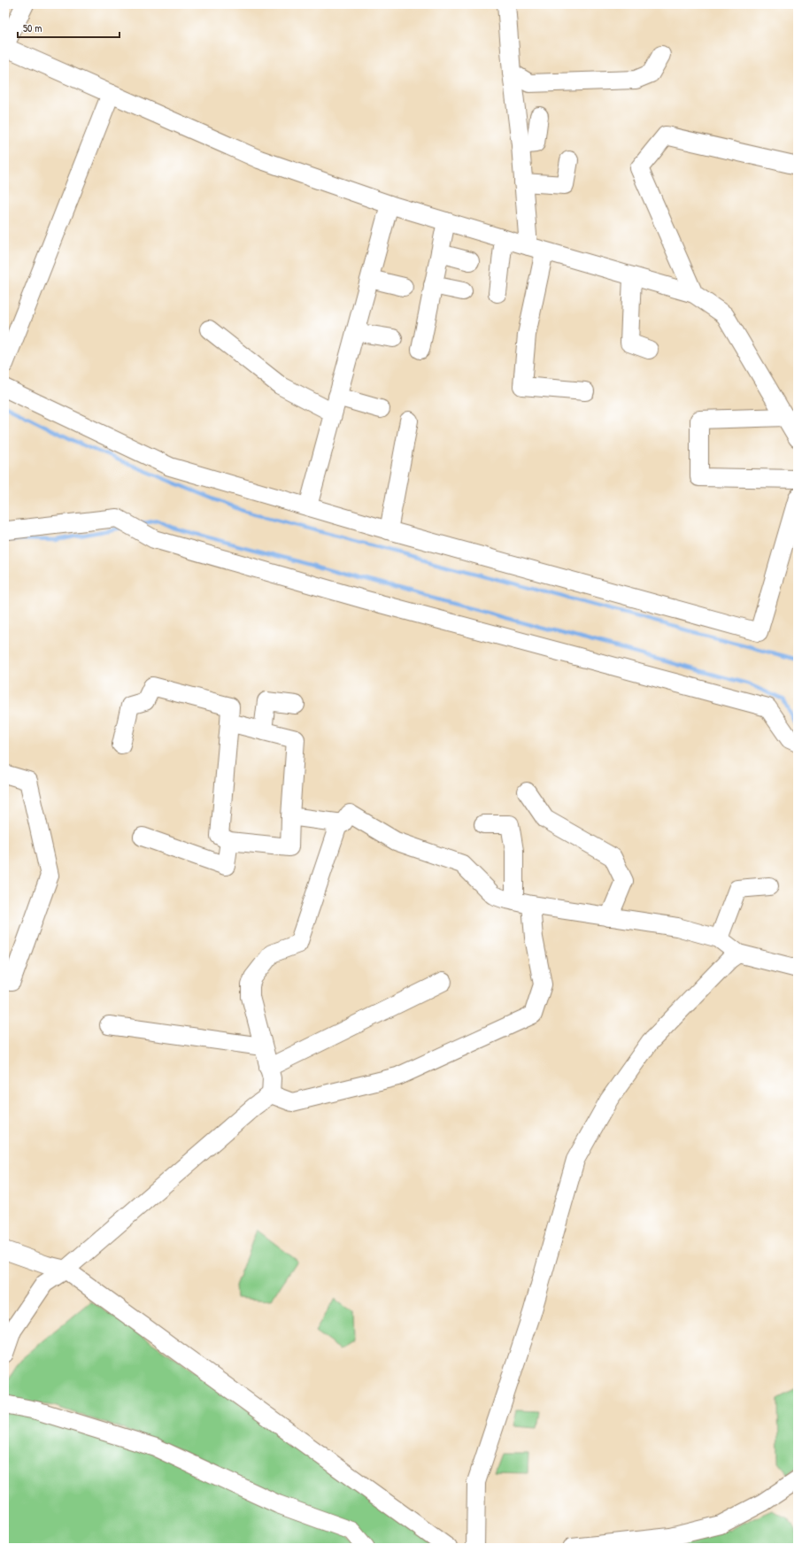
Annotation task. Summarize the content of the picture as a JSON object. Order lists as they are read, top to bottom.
{
  "scale_bar": "50 m"
}
